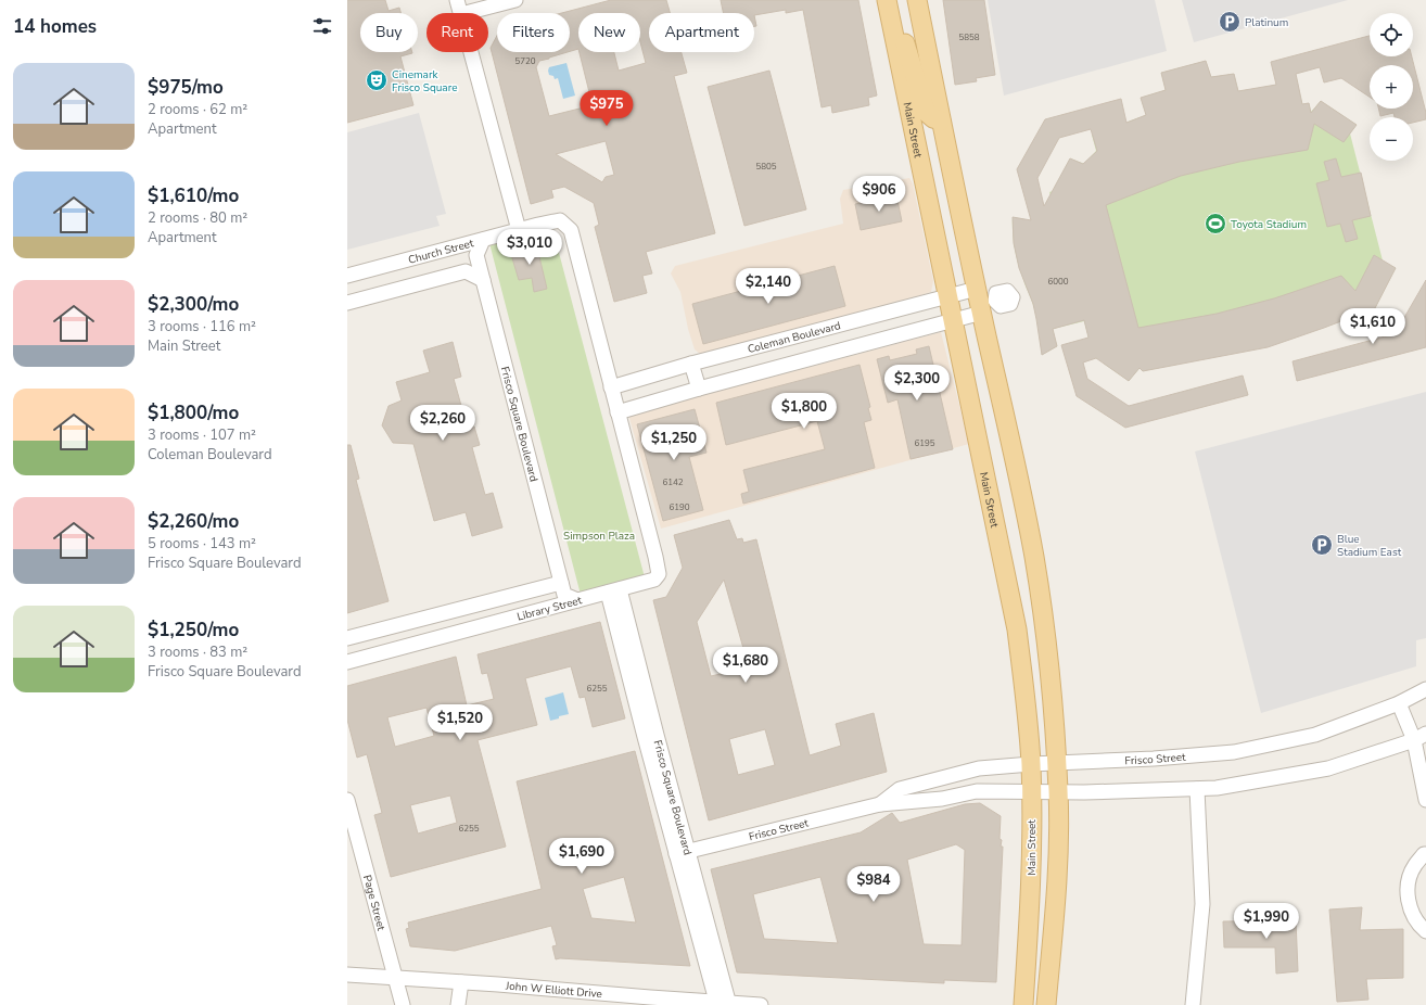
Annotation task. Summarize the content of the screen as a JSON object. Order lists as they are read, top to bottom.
{
  "streets": {
    "main road": ["Main Street"],
    "street": [
      "Church Street",
      "Coleman Boulevard",
      "Frisco Square Boulevard",
      "Library Street",
      "Frisco Street",
      "Page Street",
      "John W Elliott Drive"
    ]
  },
  "crossings": [
    ["Main Street", "Coleman Boulevard"],
    ["Main Street", "Frisco Street"],
    ["Church Street", "Coleman Boulevard"],
    ["Church Street", "Frisco Square Boulevard"],
    ["Frisco Square Boulevard", "Library Street"],
    ["Frisco Square Boulevard", "Frisco Street"],
    ["Frisco Square Boulevard", "John W Elliott Drive"],
    ["Page Street", "John W Elliott Drive"]
  ],
  "parks": ["Simpson Plaza"],
  "places": {
    "parking": ["Platinum", "Blue Stadium East"],
    "theatre": ["Cinemark Frisco Square"],
    "sports": ["Toyota Stadium"]
  },
  "house_numbers": [
    "5858",
    "5720",
    "5805",
    "6000",
    "6195",
    "6142",
    "6190",
    "6255",
    "6255"
  ],
  "page": {
    "heading": "14 homes",
    "map_buttons": ["+", "−"],
    "chip": [
      "Buy",
      "Rent",
      "Filters",
      "New",
      "Apartment"
    ],
    "list": [
      {
        "name": "$975/mo",
        "note": "2 rooms · 62 m² · Apartment"
      },
      {
        "name": "$1,610/mo",
        "note": "2 rooms · 80 m² · Apartment"
      },
      {
        "name": "$2,300/mo",
        "note": "3 rooms · 116 m² · Main Street"
      },
      {
        "name": "$1,800/mo",
        "note": "3 rooms · 107 m² · Coleman Boulevard"
      },
      {
        "name": "$2,260/mo",
        "note": "5 rooms · 143 m² · Frisco Square Boulevard"
      },
      {
        "name": "$1,250/mo",
        "note": "3 rooms · 83 m² · Frisco Square Boulevard"
      }
    ],
    "price": [
      "$975",
      "$906",
      "$3,010",
      "$2,140",
      "$1,610",
      "$2,300",
      "$1,800",
      "$2,260",
      "$1,250",
      "$1,680",
      "$1,520",
      "$1,690",
      "$984",
      "$1,990"
    ]
  }
}
